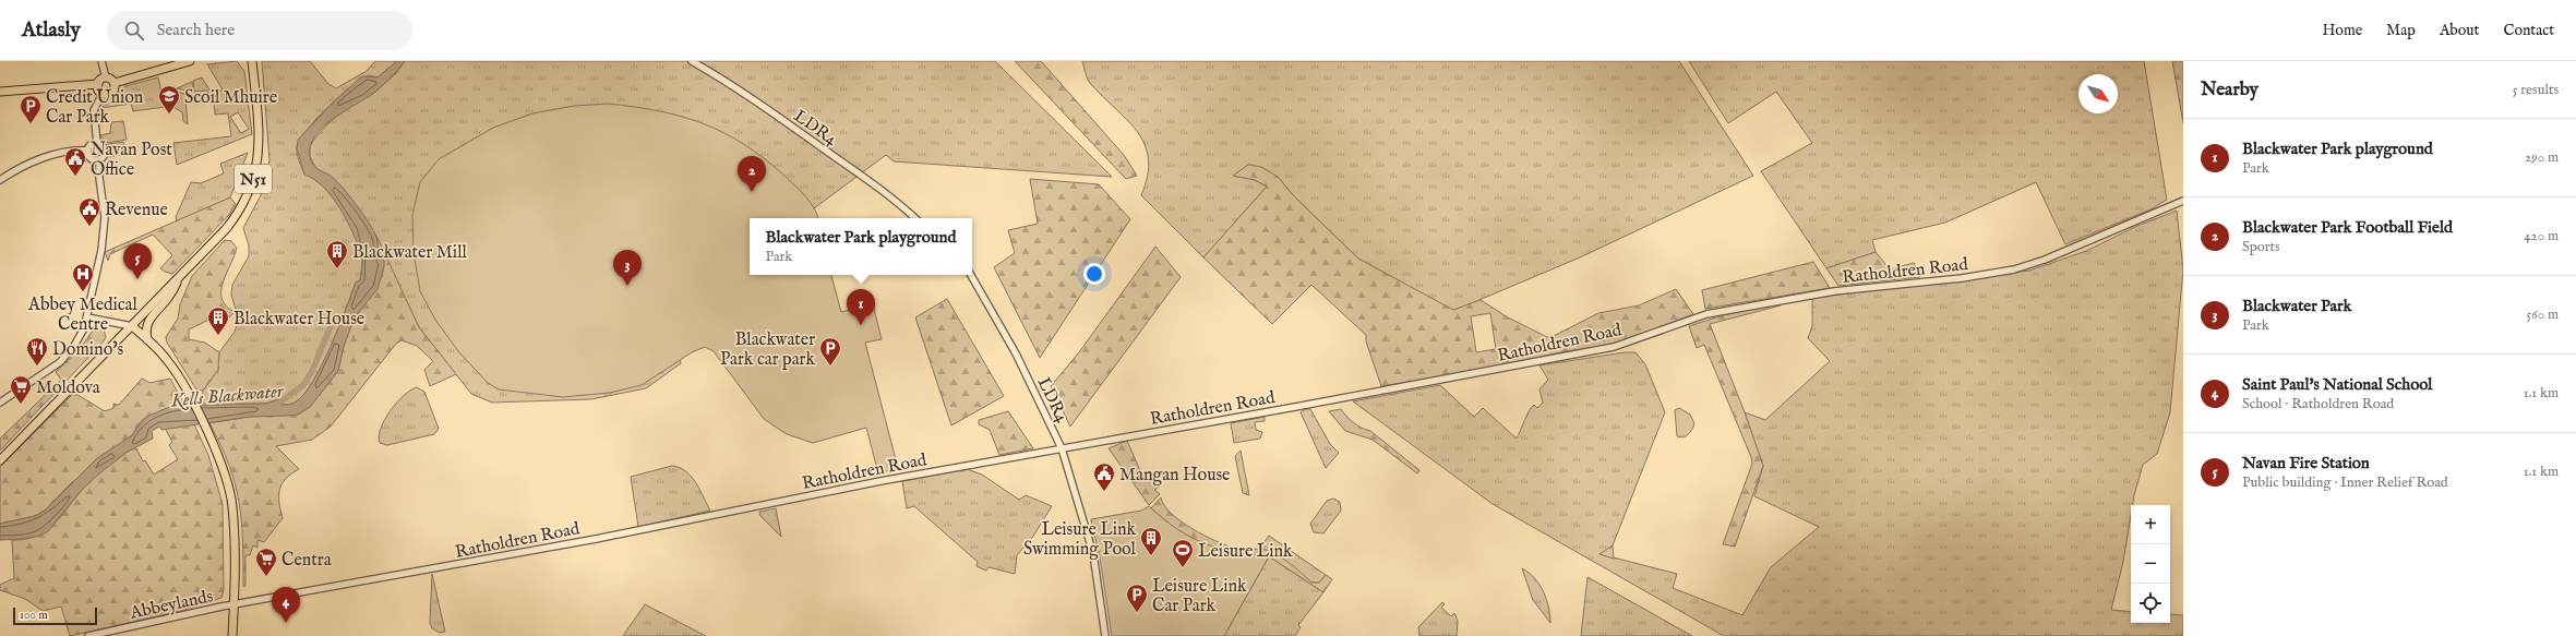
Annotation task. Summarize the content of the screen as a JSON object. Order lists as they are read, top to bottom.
{
  "streets": {
    "main road": ["N51"],
    "street": ["LDR4", "Ratholdren Road", "Abbeylands"]
  },
  "crossings": [
    ["LDR4", "Ratholdren Road"],
    ["Ratholdren Road", "Abbeylands"]
  ],
  "water": ["Kells Blackwater"],
  "places": {
    "school or university": ["Scoil Mhuire"],
    "parking": ["Credit Union Car Park", "Blackwater Park car park", "Leisure Link Car Park"],
    "public building": ["Navan Post Office", "Revenue", "Mangan House"],
    "building": ["Blackwater Mill", "Blackwater House", "Leisure Link Swimming Pool"],
    "hospital": ["Abbey Medical Centre"],
    "restaurant": ["Domino's"],
    "supermarket": ["Moldova", "Centra"],
    "sports": ["Leisure Link"]
  },
  "scale_bar": "100 m",
  "north": "bottom right",
  "page": {
    "header": "Atlasly",
    "search": "Search here",
    "nav": [
      "Home",
      "Map",
      "About",
      "Contact"
    ],
    "heading": ["Nearby", "5 results"],
    "list": [
      {
        "mark": "1",
        "name": "Blackwater Park playground",
        "note": "Park",
        "value": "290 m"
      },
      {
        "mark": "2",
        "name": "Blackwater Park Football Field",
        "note": "Sports",
        "value": "420 m"
      },
      {
        "mark": "3",
        "name": "Blackwater Park",
        "note": "Park",
        "value": "560 m"
      },
      {
        "mark": "4",
        "name": "Saint Paul's National School",
        "note": "School · Ratholdren Road",
        "value": "1.1 km"
      },
      {
        "mark": "5",
        "name": "Navan Fire Station",
        "note": "Public building · Inner Relief Road",
        "value": "1.1 km"
      }
    ],
    "pins": [
      "2",
      "5",
      "3",
      "1",
      "4"
    ],
    "popup": ["Blackwater Park playground", "Park"],
    "map_buttons": ["+", "−"],
    "scale": "100 m"
  }
}
